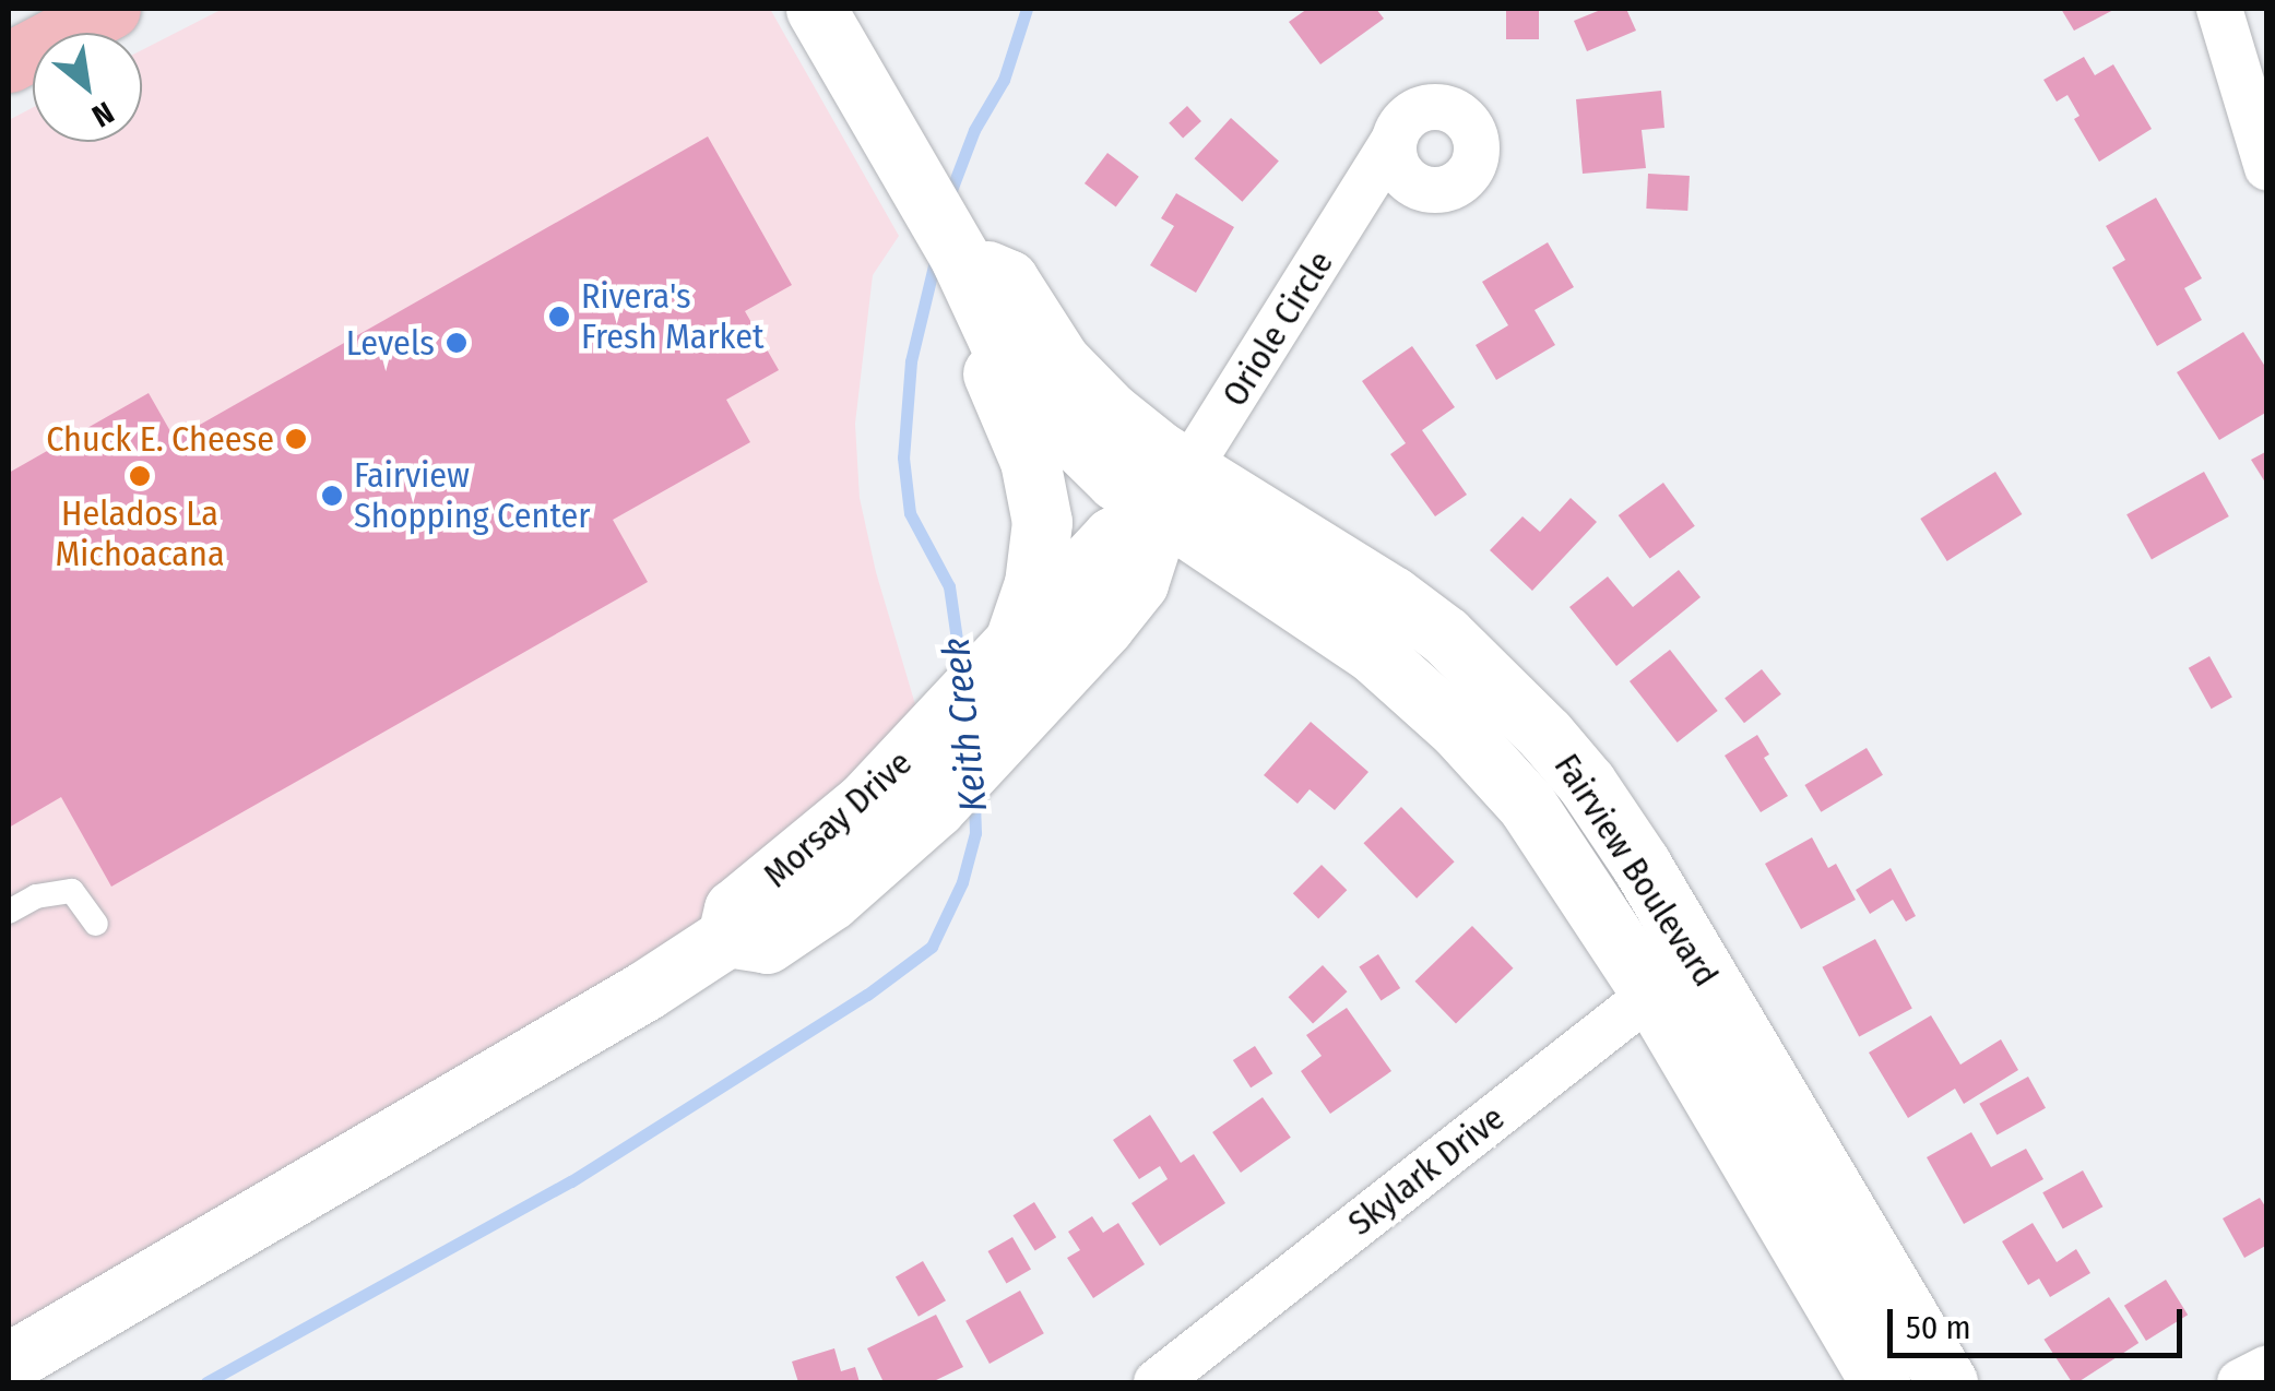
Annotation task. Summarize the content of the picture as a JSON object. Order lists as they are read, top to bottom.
{
  "streets": {
    "street": [
      "Oriole Circle",
      "Morsay Drive",
      "Fairview Boulevard",
      "Skylark Drive"
    ]
  },
  "crossings": [
    ["Oriole Circle", "Morsay Drive"],
    ["Oriole Circle", "Fairview Boulevard"],
    ["Morsay Drive", "Fairview Boulevard"],
    ["Fairview Boulevard", "Skylark Drive"]
  ],
  "water": ["Keith Creek"],
  "places": [
    "Rivera's Fresh Market",
    "Levels",
    "Chuck E. Cheese",
    "Helados La Michoacana",
    "Fairview Shopping Center"
  ],
  "scale_bar": "50 m",
  "north": "bottom right"
}
